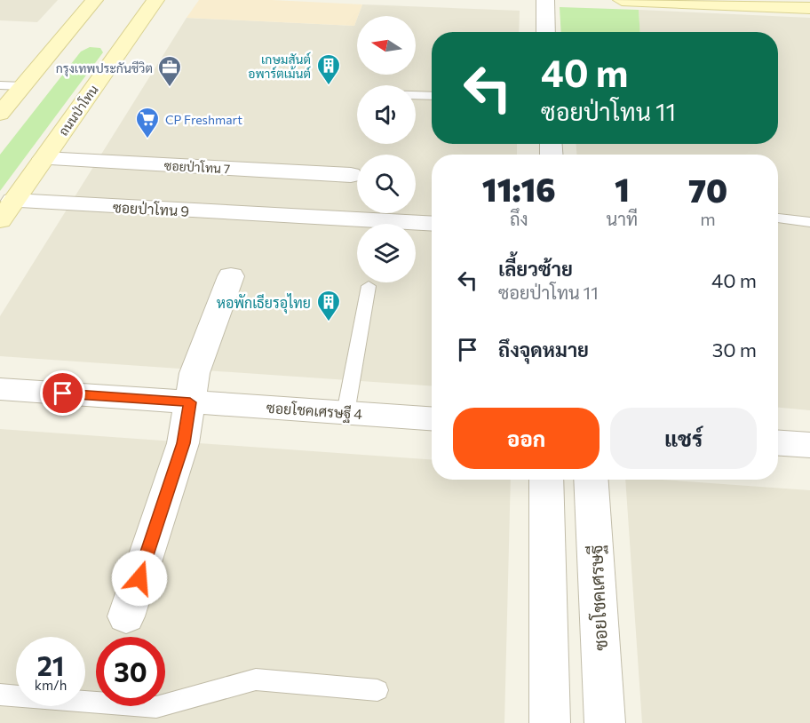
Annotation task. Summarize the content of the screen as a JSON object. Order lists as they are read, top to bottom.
{
  "streets": {
    "street": [
      "ถนนป่าโทน",
      "ซอยป่าโทน 7",
      "ซอยป่าโทน 9",
      "ซอยโชคเศรษฐี 4",
      "ซอยโชคเศรษฐี"
    ]
  },
  "crossings": [
    ["ถนนป่าโทน", "ซอยป่าโทน 7"],
    ["ถนนป่าโทน", "ซอยป่าโทน 9"]
  ],
  "places": {
    "building": ["เกษมสันต์ อพาร์ตเม้นต์", "หอพักเธียรอุไทย"],
    "office": ["กรุงเทพประกันชีวิต"],
    "supermarket": ["CP Freshmart"]
  },
  "north": "left",
  "page": {
    "turn": ["40 m", "ซอยป่าโทน 11"],
    "eta": [
      "11:16",
      "ถึง",
      "1",
      "นาที",
      "70",
      "m"
    ],
    "list": [
      {
        "name": "เลี้ยวซ้าย",
        "note": "ซอยป่าโทน 11",
        "value": "40 m"
      },
      {
        "name": "ถึงจุดหมาย",
        "value": "30 m"
      }
    ],
    "buttons": ["ออก", "แชร์"],
    "speed": "21 km/h",
    "limit": "30"
  }
}
